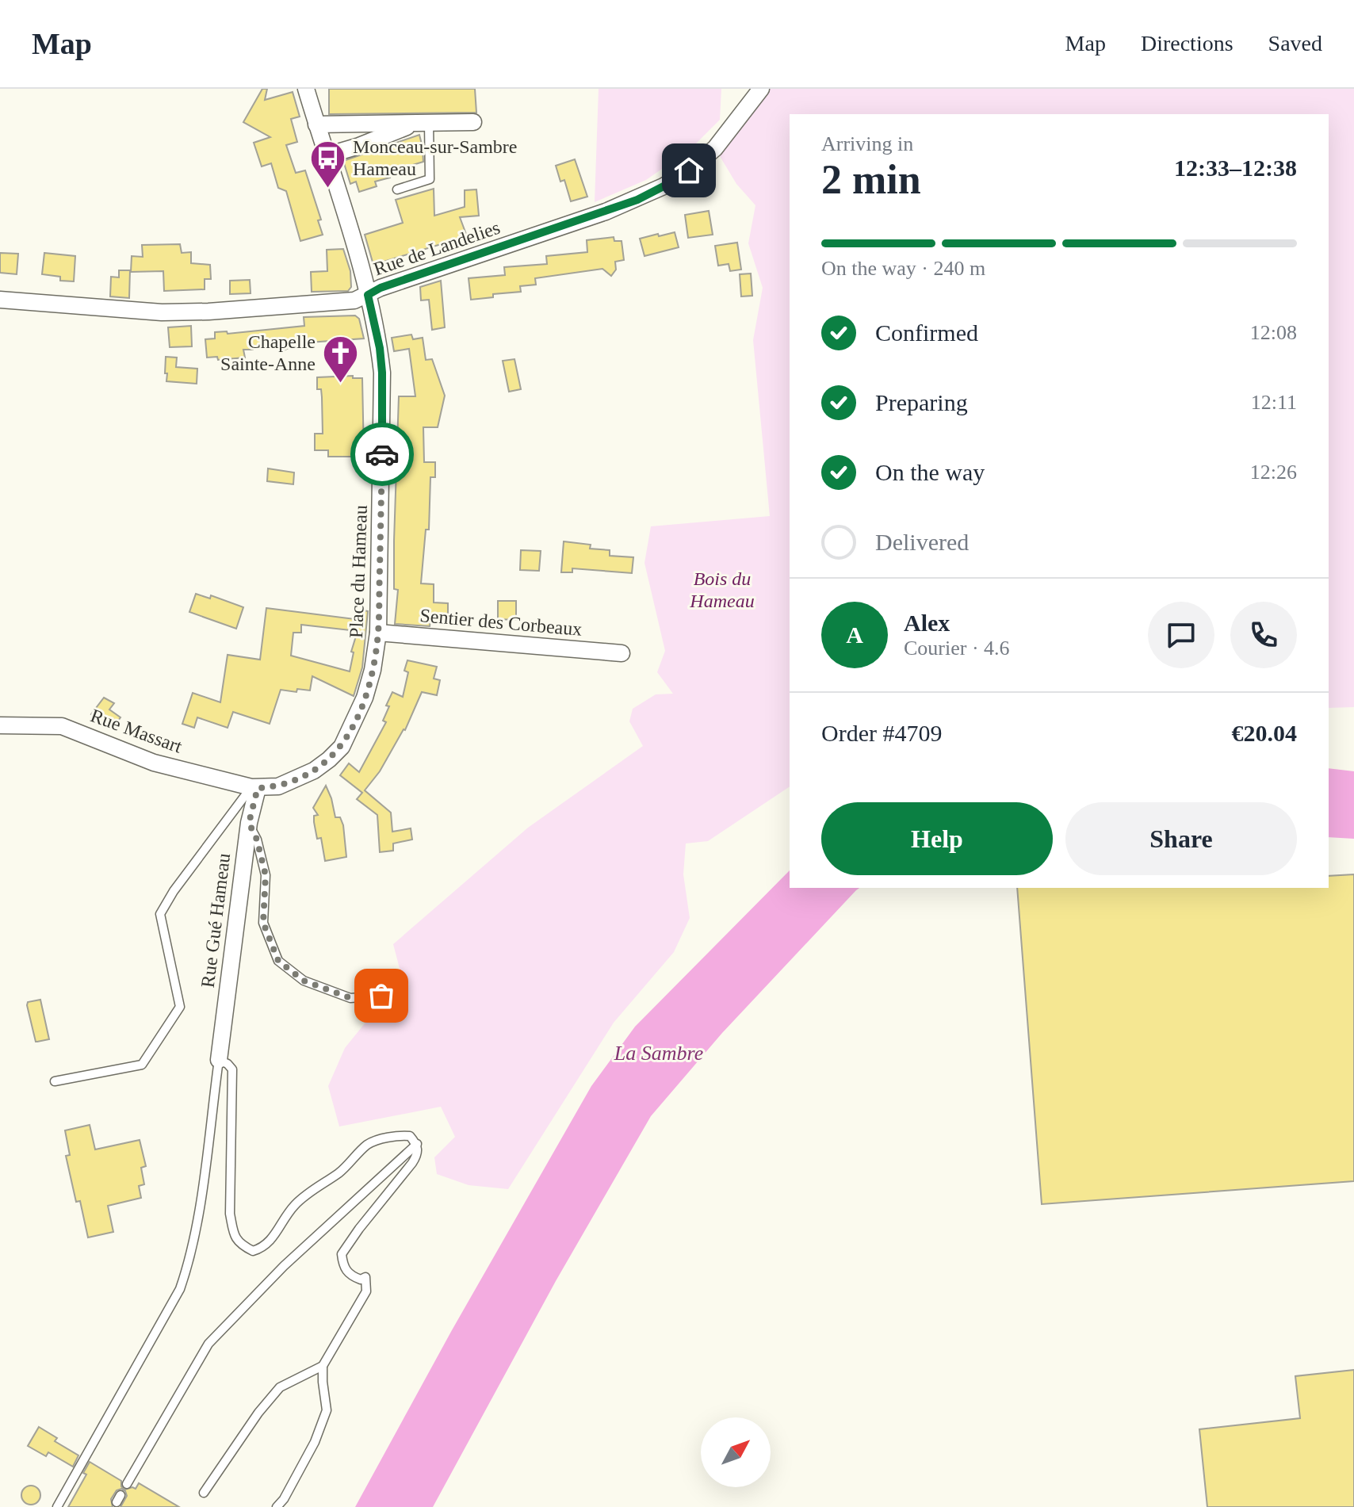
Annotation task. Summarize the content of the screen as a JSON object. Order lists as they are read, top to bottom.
{
  "streets": {
    "street": [
      "Rue de Landelies",
      "Place du Hameau",
      "Sentier des Corbeaux",
      "Rue Massart",
      "Rue Gué Hameau"
    ]
  },
  "crossings": [
    ["Rue de Landelies", "Place du Hameau"],
    ["Place du Hameau", "Sentier des Corbeaux"],
    ["Place du Hameau", "Rue Massart"],
    ["Place du Hameau", "Rue Gué Hameau"],
    ["Rue Massart", "Rue Gué Hameau"]
  ],
  "water": ["La Sambre"],
  "parks": ["Bois du Hameau"],
  "places": {
    "bus stop": ["Monceau-sur-Sambre Hameau"],
    "church": ["Chapelle Sainte-Anne"]
  },
  "north": "top right",
  "page": {
    "header": "Map",
    "nav": ["Map", "Directions", "Saved"],
    "heading": ["2 min", "Arriving in", "12:33–12:38"],
    "panel": [
      "Alex",
      "Courier · 4.6",
      "Order #4709",
      "€20.04"
    ],
    "bar": "On the way · 240 m",
    "list": [
      ["Confirmed", "12:08"],
      ["Preparing", "12:11"],
      ["On the way", "12:26"],
      "Delivered"
    ],
    "round": "A",
    "buttons": ["Help", "Share"]
  }
}
